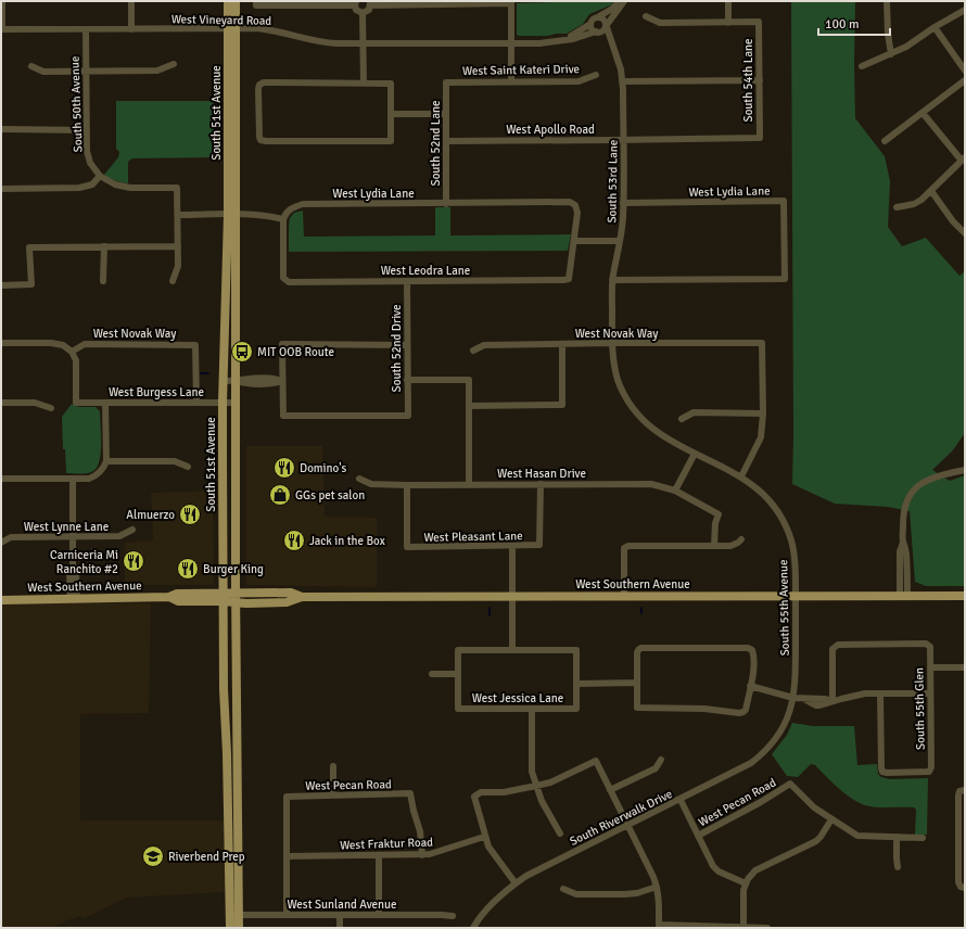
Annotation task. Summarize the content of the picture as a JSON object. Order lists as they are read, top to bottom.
{
  "streets": {
    "main road": ["South 51st Avenue", "West Southern Avenue"],
    "street": [
      "West Vineyard Road",
      "West Saint Kateri Drive",
      "South 54th Lane",
      "South 50th Avenue",
      "West Apollo Road",
      "South 52nd Lane",
      "South 53rd Lane",
      "West Lydia Lane",
      "West Leodra Lane",
      "West Novak Way",
      "South 52nd Drive",
      "West Burgess Lane",
      "West Hasan Drive",
      "West Lynne Lane",
      "West Pleasant Lane",
      "South 55th Avenue",
      "West Jessica Lane",
      "South 55th Glen",
      "West Pecan Road",
      "South Riverwalk Drive",
      "West Fraktur Road",
      "West Sunland Avenue"
    ]
  },
  "crossings": [
    ["West Vineyard Road", "South 50th Avenue"],
    ["West Vineyard Road", "South 51st Avenue"],
    ["West Vineyard Road", "South 53rd Lane"],
    ["West Saint Kateri Drive", "South 52nd Lane"],
    ["South 54th Lane", "West Apollo Road"],
    ["South 51st Avenue", "West Burgess Lane"],
    ["South 51st Avenue", "West Southern Avenue"],
    ["South 51st Avenue", "West Sunland Avenue"],
    ["West Apollo Road", "South 52nd Lane"],
    ["West Apollo Road", "South 53rd Lane"],
    ["South 52nd Lane", "West Lydia Lane"],
    ["South 53rd Lane", "West Lydia Lane"],
    ["South 53rd Lane", "West Novak Way"],
    ["South 53rd Lane", "South 55th Avenue"],
    ["West Lydia Lane", "West Leodra Lane"],
    ["West Leodra Lane", "South 52nd Drive"],
    ["West Novak Way", "West Burgess Lane"],
    ["West Hasan Drive", "West Pleasant Lane"],
    ["West Southern Avenue", "South 55th Avenue"],
    ["South 55th Avenue", "South Riverwalk Drive"],
    ["West Pecan Road", "West Fraktur Road"]
  ],
  "places": {
    "bus stop": ["MIT OOB Route"],
    "restaurant": [
      "Domino's",
      "Almuerzo",
      "Jack in the Box",
      "Carniceria Mi Ranchito #2",
      "Burger King"
    ],
    "shop": ["GGs pet salon"],
    "school or university": ["Riverbend Prep"]
  },
  "scale_bar": "100 m"
}
